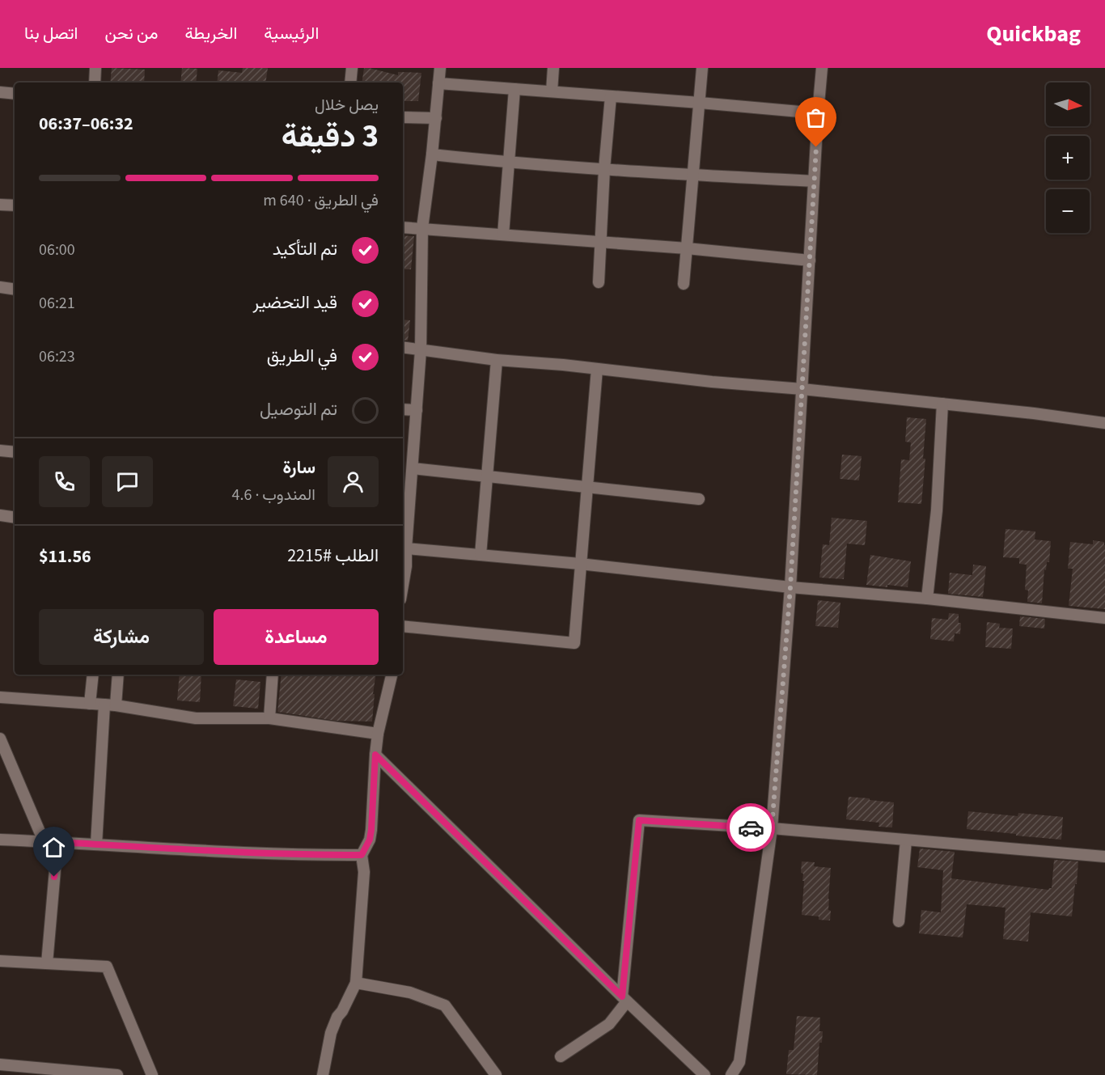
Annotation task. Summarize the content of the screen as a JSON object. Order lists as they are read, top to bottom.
{
  "north": "right",
  "page": {
    "header": "Quickbag",
    "nav": [
      "الرئيسية",
      "الخريطة",
      "من نحن",
      "اتصل بنا"
    ],
    "map_buttons": ["+", "−"],
    "heading": ["3 دقيقة", "يصل خلال", "06:32–06:37"],
    "panel": [
      "سارة",
      "المندوب · 4.6",
      "الطلب #2215",
      "$11.56"
    ],
    "bar": "في الطريق · 640 m",
    "list": [
      ["تم التأكيد", "06:00"],
      ["قيد التحضير", "06:21"],
      ["في الطريق", "06:23"],
      "تم التوصيل"
    ],
    "buttons": ["مساعدة", "مشاركة"]
  }
}
